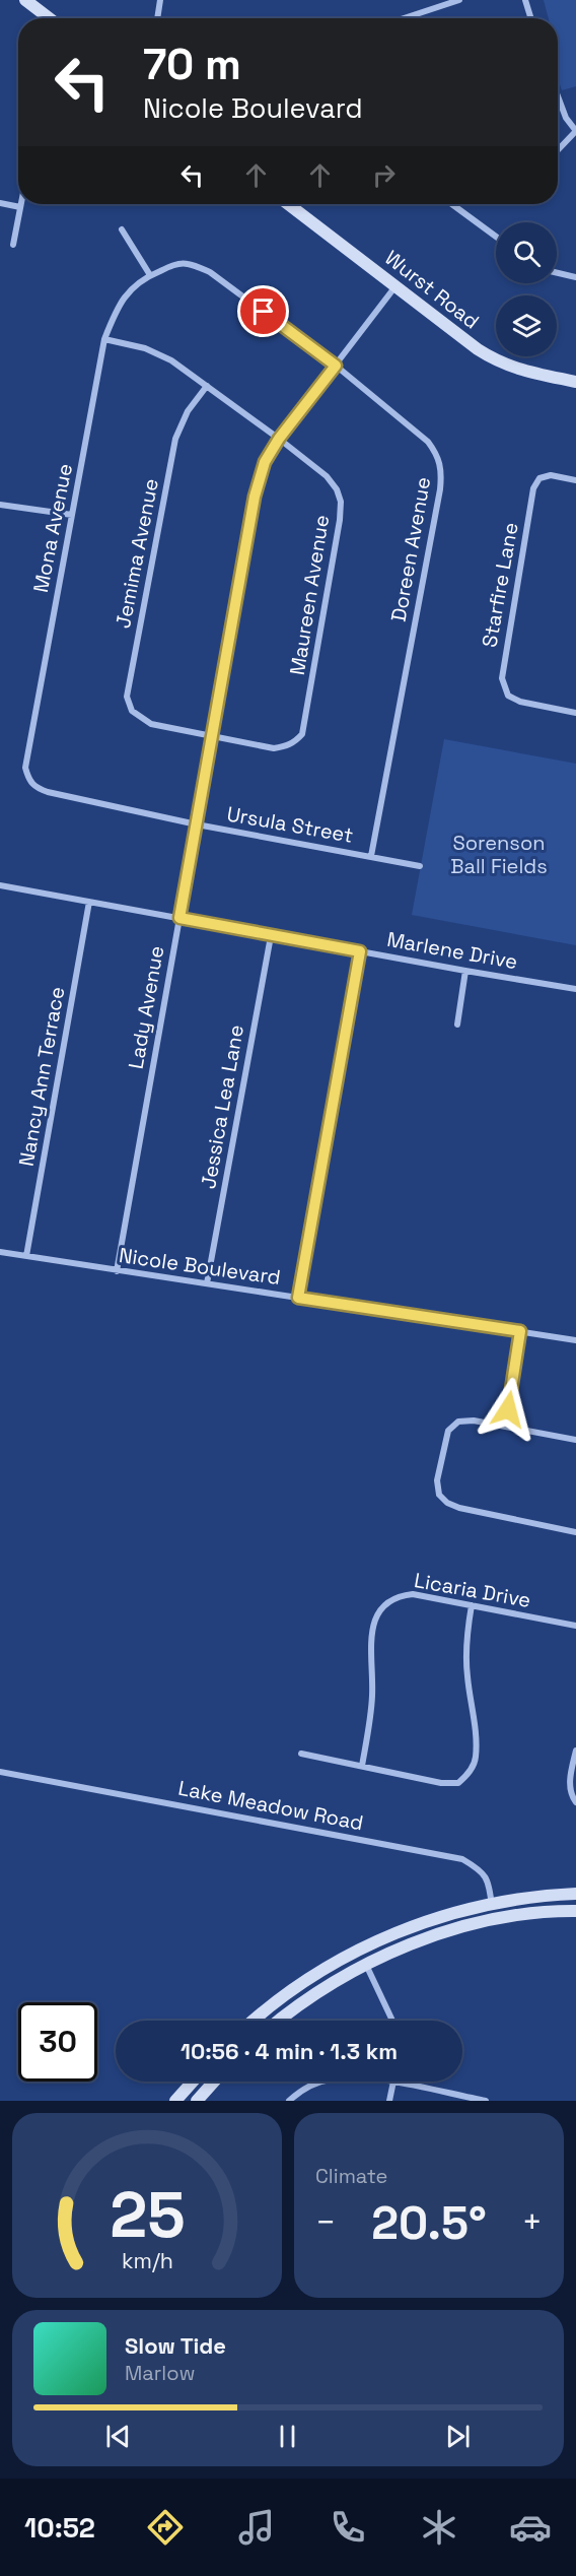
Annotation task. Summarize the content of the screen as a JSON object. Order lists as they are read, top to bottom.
{
  "streets": {
    "street": [
      "Wurst Road",
      "Mona Avenue",
      "Doreen Avenue",
      "Jemima Avenue",
      "Starfire Lane",
      "Maureen Avenue",
      "Ursula Street",
      "Marlene Drive",
      "Lady Avenue",
      "Nancy Ann Terrace",
      "Jessica Lea Lane",
      "Nicole Boulevard",
      "Licaria Drive",
      "Lake Meadow Road"
    ]
  },
  "crossings": [
    ["Wurst Road", "Lady Avenue"],
    ["Mona Avenue", "Doreen Avenue"],
    ["Mona Avenue", "Maureen Avenue"],
    ["Mona Avenue", "Ursula Street"],
    ["Doreen Avenue", "Ursula Street"],
    ["Doreen Avenue", "Lady Avenue"],
    ["Jemima Avenue", "Maureen Avenue"],
    ["Jemima Avenue", "Lady Avenue"],
    ["Maureen Avenue", "Lady Avenue"],
    ["Ursula Street", "Lady Avenue"],
    ["Marlene Drive", "Lady Avenue"],
    ["Marlene Drive", "Nancy Ann Terrace"],
    ["Marlene Drive", "Jessica Lea Lane"],
    ["Lady Avenue", "Nicole Boulevard"],
    ["Nancy Ann Terrace", "Nicole Boulevard"],
    ["Jessica Lea Lane", "Nicole Boulevard"]
  ],
  "parks": ["Sorenson Ball Fields"],
  "page": {
    "turn": ["70 m", "Nicole Boulevard"],
    "limit": "30",
    "trip": "10:56 · 4 min · 1.3 km",
    "tile": "Climate",
    "heat": ["−", "20.5°", "+"],
    "song": ["Slow Tide", "Marlow"],
    "tabs": "10:52",
    "gauge": ["25", "km/h"]
  }
}
